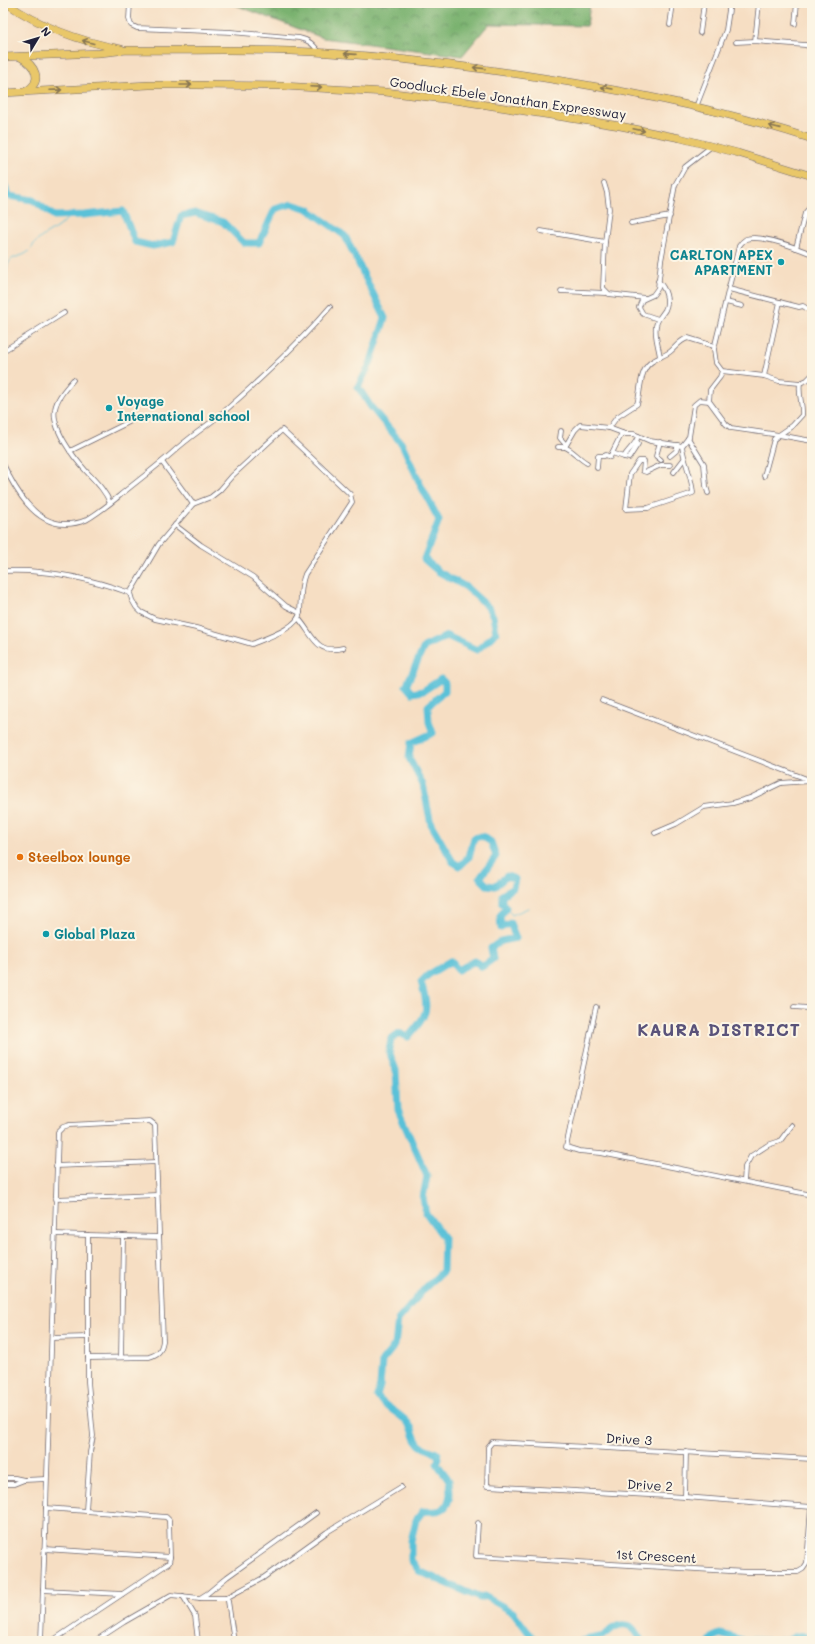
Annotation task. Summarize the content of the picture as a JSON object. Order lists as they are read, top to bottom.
{
  "streets": {
    "main road": ["Goodluck Ebele Jonathan Expressway"],
    "street": ["Drive 3", "Drive 2", "1st Crescent"]
  },
  "crossings": [
    ["Drive 3", "Drive 2"],
    ["Drive 2", "1st Crescent"]
  ],
  "districts": ["KAURA DISTRICT"],
  "places": [
    "CARLTON APEX APARTMENT",
    "Voyage International school",
    "Steelbox lounge",
    "Global Plaza"
  ],
  "north": "top right"
}
